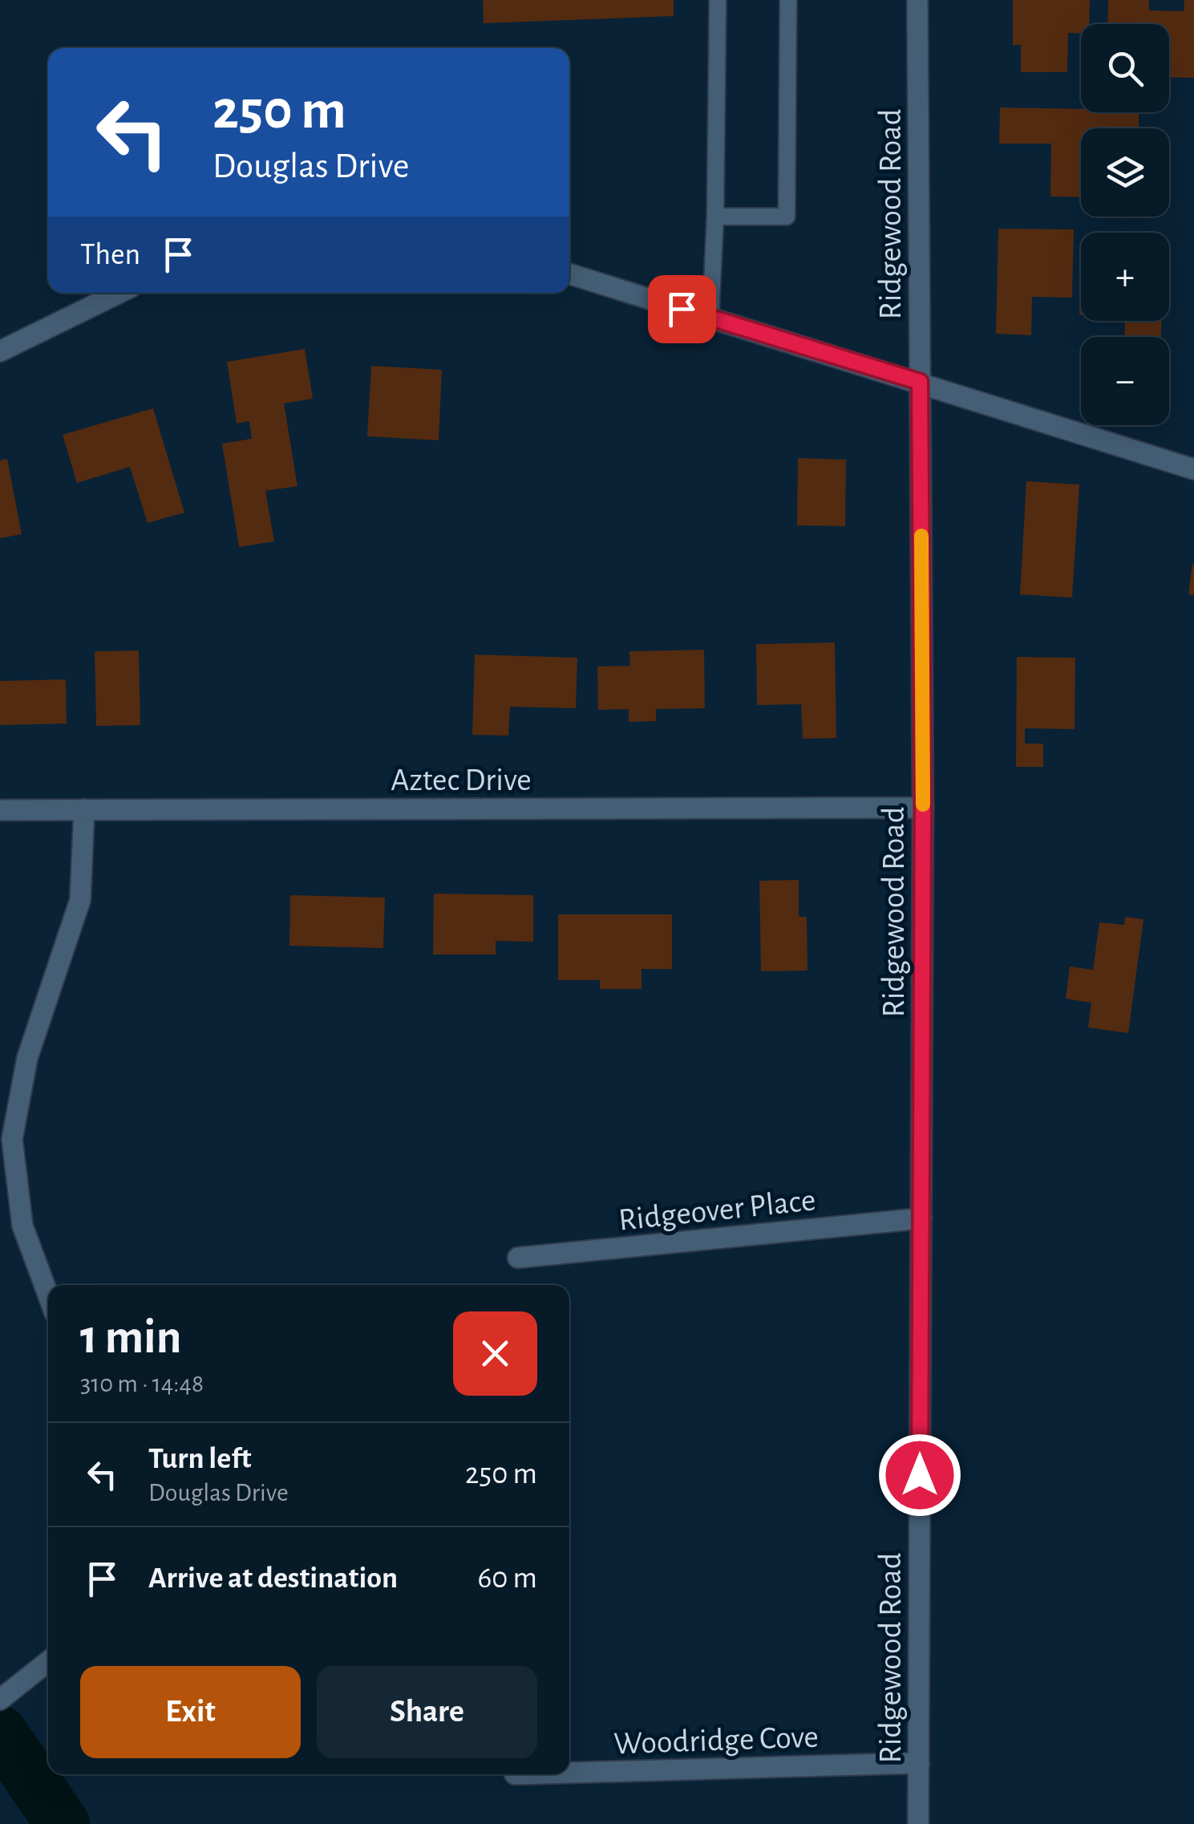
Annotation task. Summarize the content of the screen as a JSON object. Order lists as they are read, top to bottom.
{
  "streets": {
    "street": [
      "Ridgewood Road",
      "Aztec Drive",
      "Ridgeover Place",
      "Woodridge Cove"
    ]
  },
  "crossings": [
    ["Ridgewood Road", "Aztec Drive"],
    ["Ridgewood Road", "Ridgeover Place"],
    ["Ridgewood Road", "Woodridge Cove"]
  ],
  "page": {
    "map_buttons": ["+", "−"],
    "turn": ["250 m", "Douglas Drive"],
    "then": "Then",
    "heading": ["1 min", "310 m · 14:48"],
    "list": [
      {
        "name": "Turn left",
        "note": "Douglas Drive",
        "value": "250 m"
      },
      {
        "name": "Arrive at destination",
        "value": "60 m"
      }
    ],
    "buttons": ["Exit", "Share"]
  }
}
